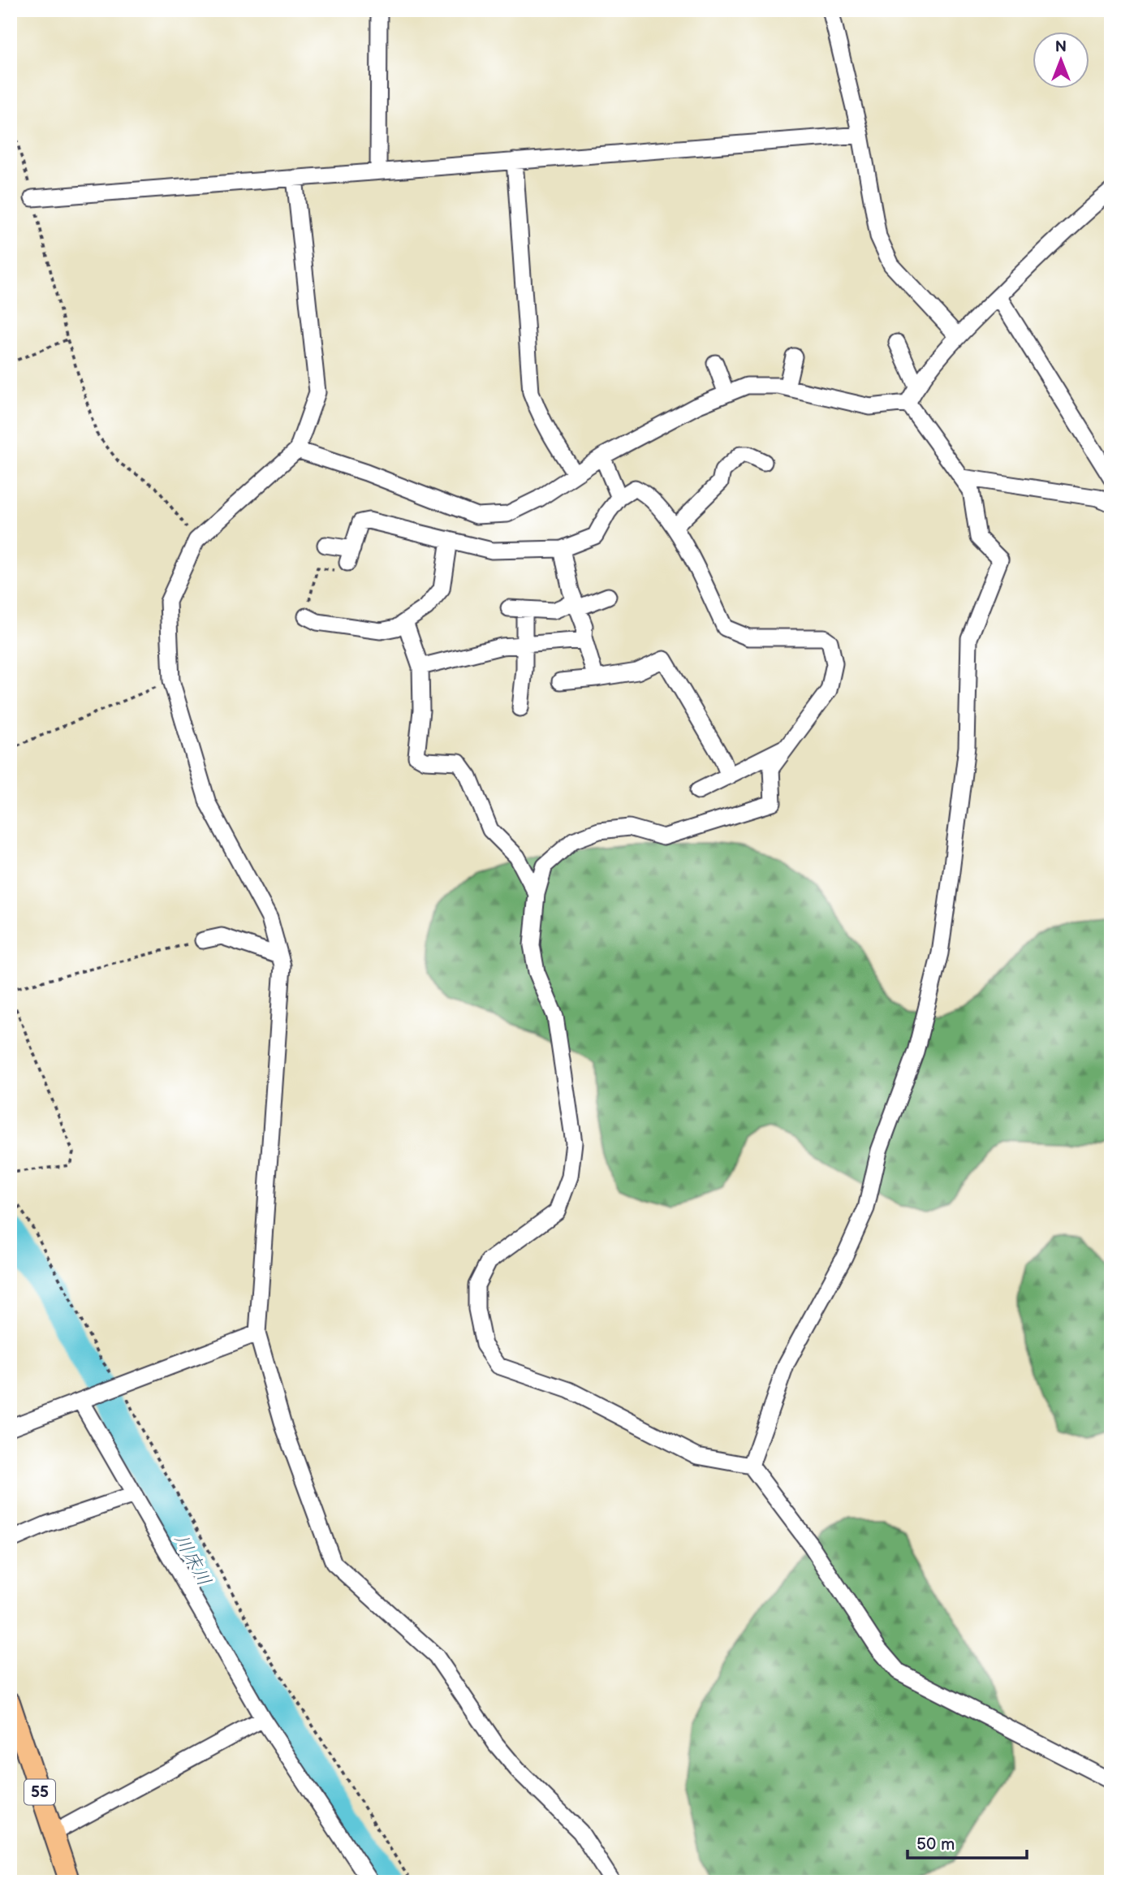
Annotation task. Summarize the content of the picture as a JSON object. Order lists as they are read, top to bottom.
{
  "streets": {
    "main road": ["55"]
  },
  "water": ["川床川"],
  "scale_bar": "50 m",
  "north": "top"
}
